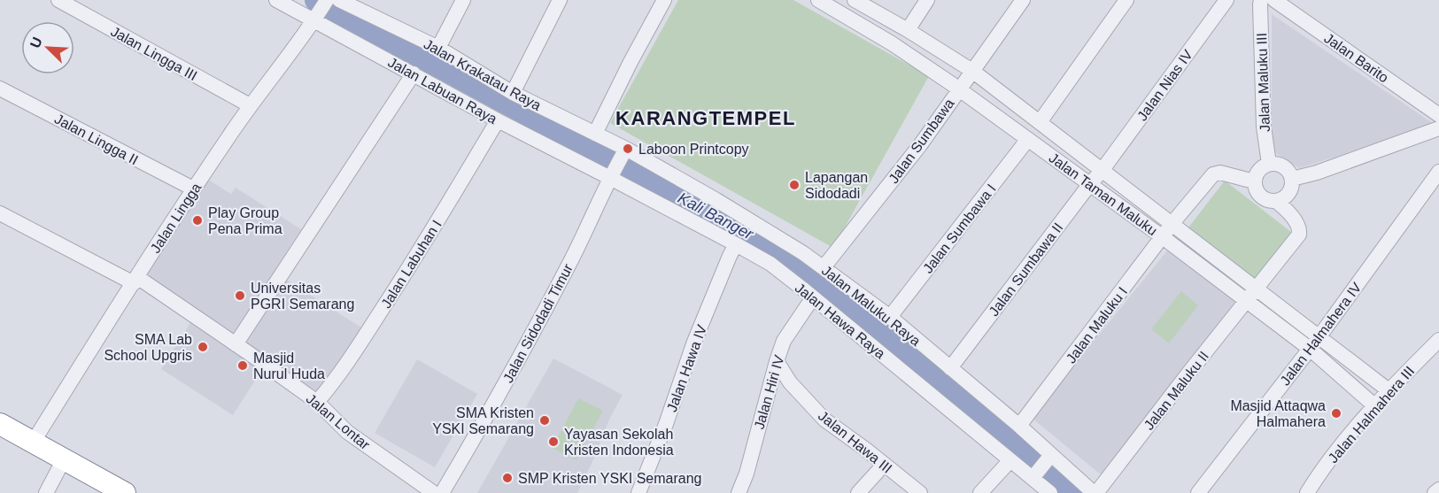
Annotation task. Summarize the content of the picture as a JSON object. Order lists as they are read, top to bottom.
{
  "streets": {
    "street": [
      "Jalan Lingga III",
      "Jalan Barito",
      "Jalan Krakatau Raya",
      "Jalan Maluku III",
      "Jalan Nias IV",
      "Jalan Labuan Raya",
      "Jalan Lingga II",
      "Jalan Sumbawa",
      "Jalan Taman Maluku",
      "Jalan Lingga",
      "Jalan Sumbawa I",
      "Jalan Labuhan I",
      "Jalan Sumbawa II",
      "Jalan Maluku Raya",
      "Jalan Hawa Raya",
      "Jalan Sidodadi Timur",
      "Jalan Maluku I",
      "Jalan Halmahera IV",
      "Jalan Hawa IV",
      "Jalan Maluku II",
      "Jalan Hiri IV",
      "Jalan Halmahera III",
      "Jalan Lontar",
      "Jalan Hawa III"
    ]
  },
  "crossings": [
    ["Jalan Lingga III", "Jalan Lingga"],
    ["Jalan Krakatau Raya", "Jalan Maluku Raya"],
    ["Jalan Krakatau Raya", "Jalan Sidodadi Timur"],
    ["Jalan Maluku III", "Jalan Maluku II"],
    ["Jalan Nias IV", "Jalan Taman Maluku"],
    ["Jalan Nias IV", "Jalan Sumbawa II"],
    ["Jalan Labuan Raya", "Jalan Lingga"],
    ["Jalan Labuan Raya", "Jalan Labuhan I"],
    ["Jalan Labuan Raya", "Jalan Hawa Raya"],
    ["Jalan Labuan Raya", "Jalan Sidodadi Timur"],
    ["Jalan Lingga II", "Jalan Lingga"],
    ["Jalan Sumbawa", "Jalan Taman Maluku"],
    ["Jalan Sumbawa", "Jalan Maluku Raya"],
    ["Jalan Taman Maluku", "Jalan Sumbawa I"],
    ["Jalan Taman Maluku", "Jalan Sumbawa II"],
    ["Jalan Taman Maluku", "Jalan Maluku I"],
    ["Jalan Taman Maluku", "Jalan Halmahera IV"],
    ["Jalan Taman Maluku", "Jalan Maluku II"],
    ["Jalan Taman Maluku", "Jalan Halmahera III"],
    ["Jalan Lingga", "Jalan Lontar"],
    ["Jalan Sumbawa I", "Jalan Maluku Raya"],
    ["Jalan Labuhan I", "Jalan Lontar"],
    ["Jalan Sumbawa II", "Jalan Maluku Raya"],
    ["Jalan Maluku Raya", "Jalan Sidodadi Timur"],
    ["Jalan Maluku Raya", "Jalan Maluku I"],
    ["Jalan Maluku Raya", "Jalan Maluku II"],
    ["Jalan Hawa Raya", "Jalan Sidodadi Timur"],
    ["Jalan Hawa Raya", "Jalan Hawa IV"],
    ["Jalan Hawa Raya", "Jalan Hiri IV"],
    ["Jalan Hiri IV", "Jalan Hawa III"]
  ],
  "districts": ["KARANGTEMPEL"],
  "water": ["Kali Banger"],
  "places": [
    "Laboon Printcopy",
    "Lapangan Sidodadi",
    "Play Group Pena Prima",
    "Universitas PGRI Semarang",
    "SMA Lab School Upgris",
    "Masjid Nurul Huda",
    "Masjid Attaqwa Halmahera",
    "SMA Kristen YSKI Semarang",
    "Yayasan Sekolah Kristen Indonesia",
    "SMP Kristen YSKI Semarang"
  ],
  "north": "top left"
}
